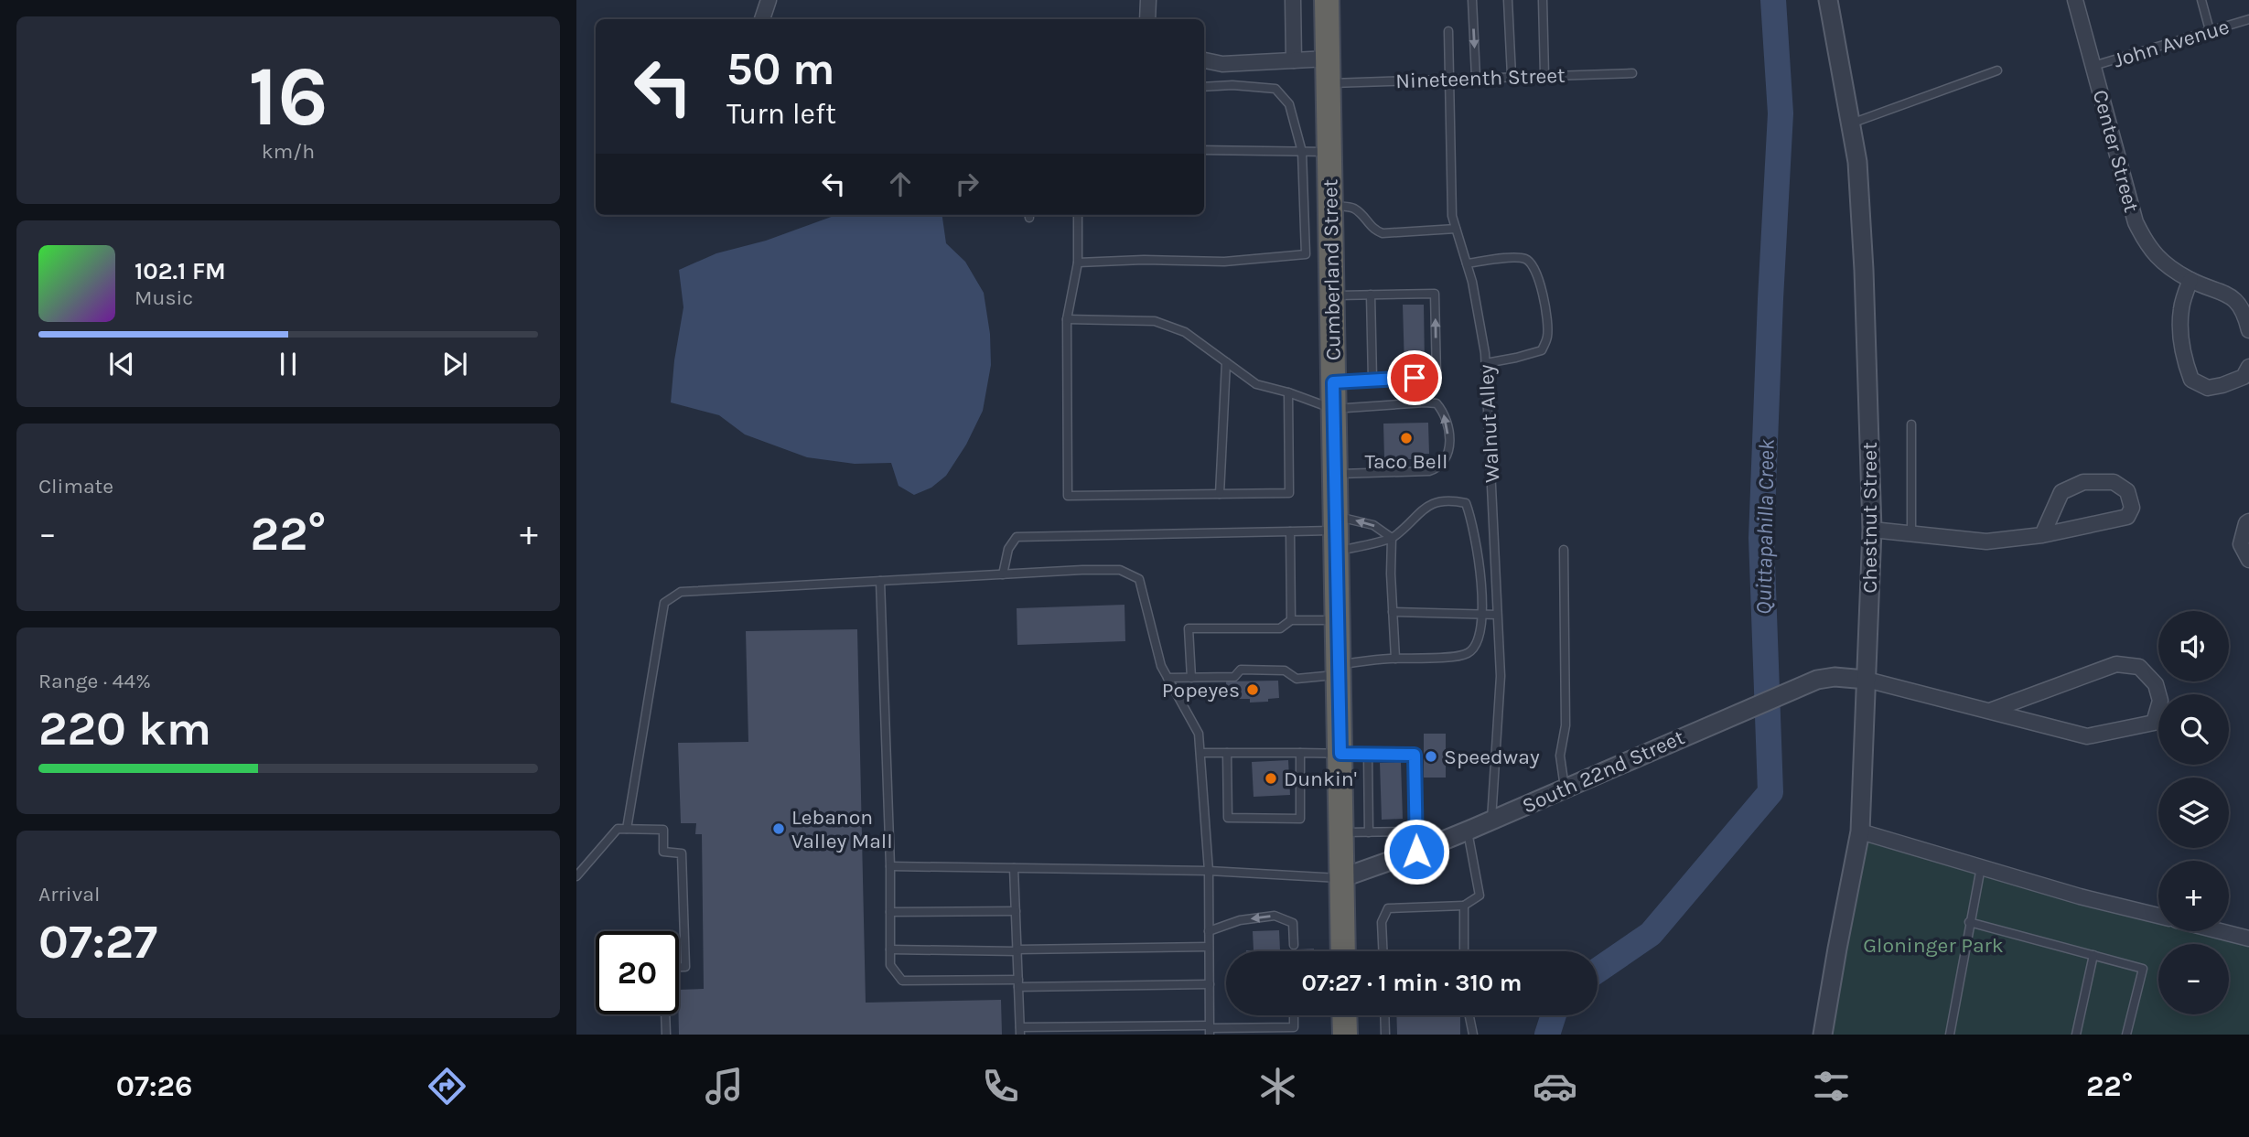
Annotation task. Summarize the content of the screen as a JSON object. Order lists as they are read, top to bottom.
{
  "streets": {
    "highway": ["Cumberland Street"],
    "street": ["Center Street", "Chestnut Street", "South 22nd Street"],
    "lane": ["John Avenue", "Nineteenth Street", "Walnut Alley"]
  },
  "crossings": [
    ["John Avenue", "Center Street"],
    ["Nineteenth Street", "Cumberland Street"],
    ["Nineteenth Street", "Walnut Alley"],
    ["Cumberland Street", "South 22nd Street"],
    ["Walnut Alley", "South 22nd Street"],
    ["Chestnut Street", "South 22nd Street"]
  ],
  "water": ["Quittapahilla Creek"],
  "parks": ["Gloninger Park"],
  "places": [
    "Taco Bell",
    "Popeyes",
    "Speedway",
    "Dunkin'",
    "Lebanon Valley Mall"
  ],
  "page": {
    "tile": [
      ["16", "km/h"],
      "Climate",
      ["Range · 44%", "220 km"],
      ["Arrival", "07:27"]
    ],
    "turn": ["50 m", "Turn left"],
    "song": ["102.1 FM", "Music"],
    "heat": ["−", "22°", "+"],
    "map_buttons": ["+", "−"],
    "limit": "20",
    "trip": "07:27 · 1 min · 310 m",
    "tabs": ["07:26", "22°"]
  }
}
